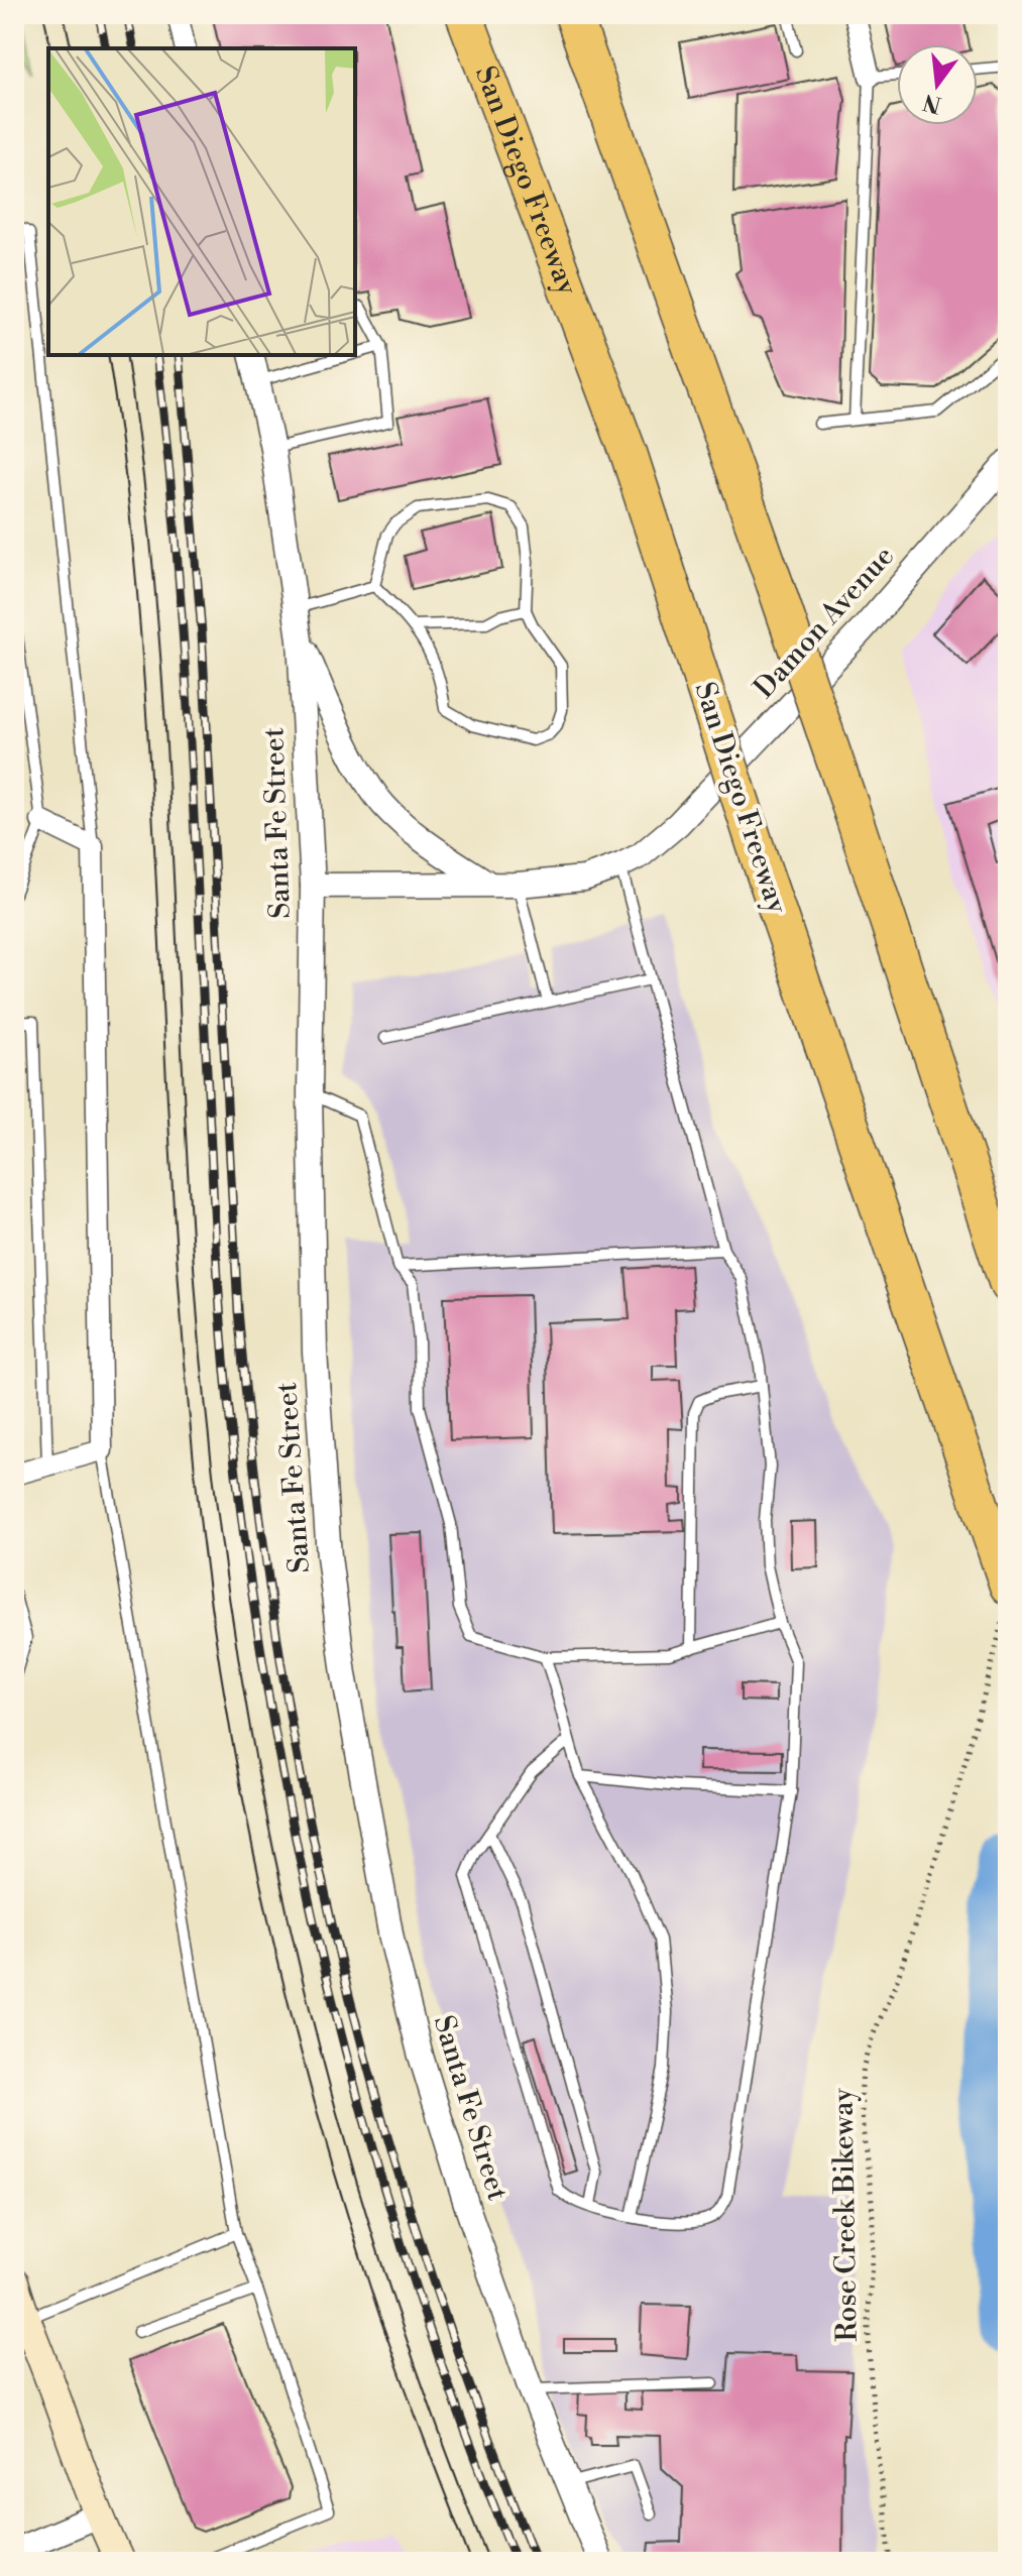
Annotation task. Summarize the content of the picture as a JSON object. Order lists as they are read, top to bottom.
{
  "streets": {
    "highway": ["San Diego Freeway"],
    "street": ["Damon Avenue", "Santa Fe Street"],
    "path": ["Rose Creek Bikeway"]
  },
  "crossings": [
    ["San Diego Freeway", "Rose Creek Bikeway"],
    ["Damon Avenue", "Santa Fe Street"]
  ],
  "north": "bottom"
}
